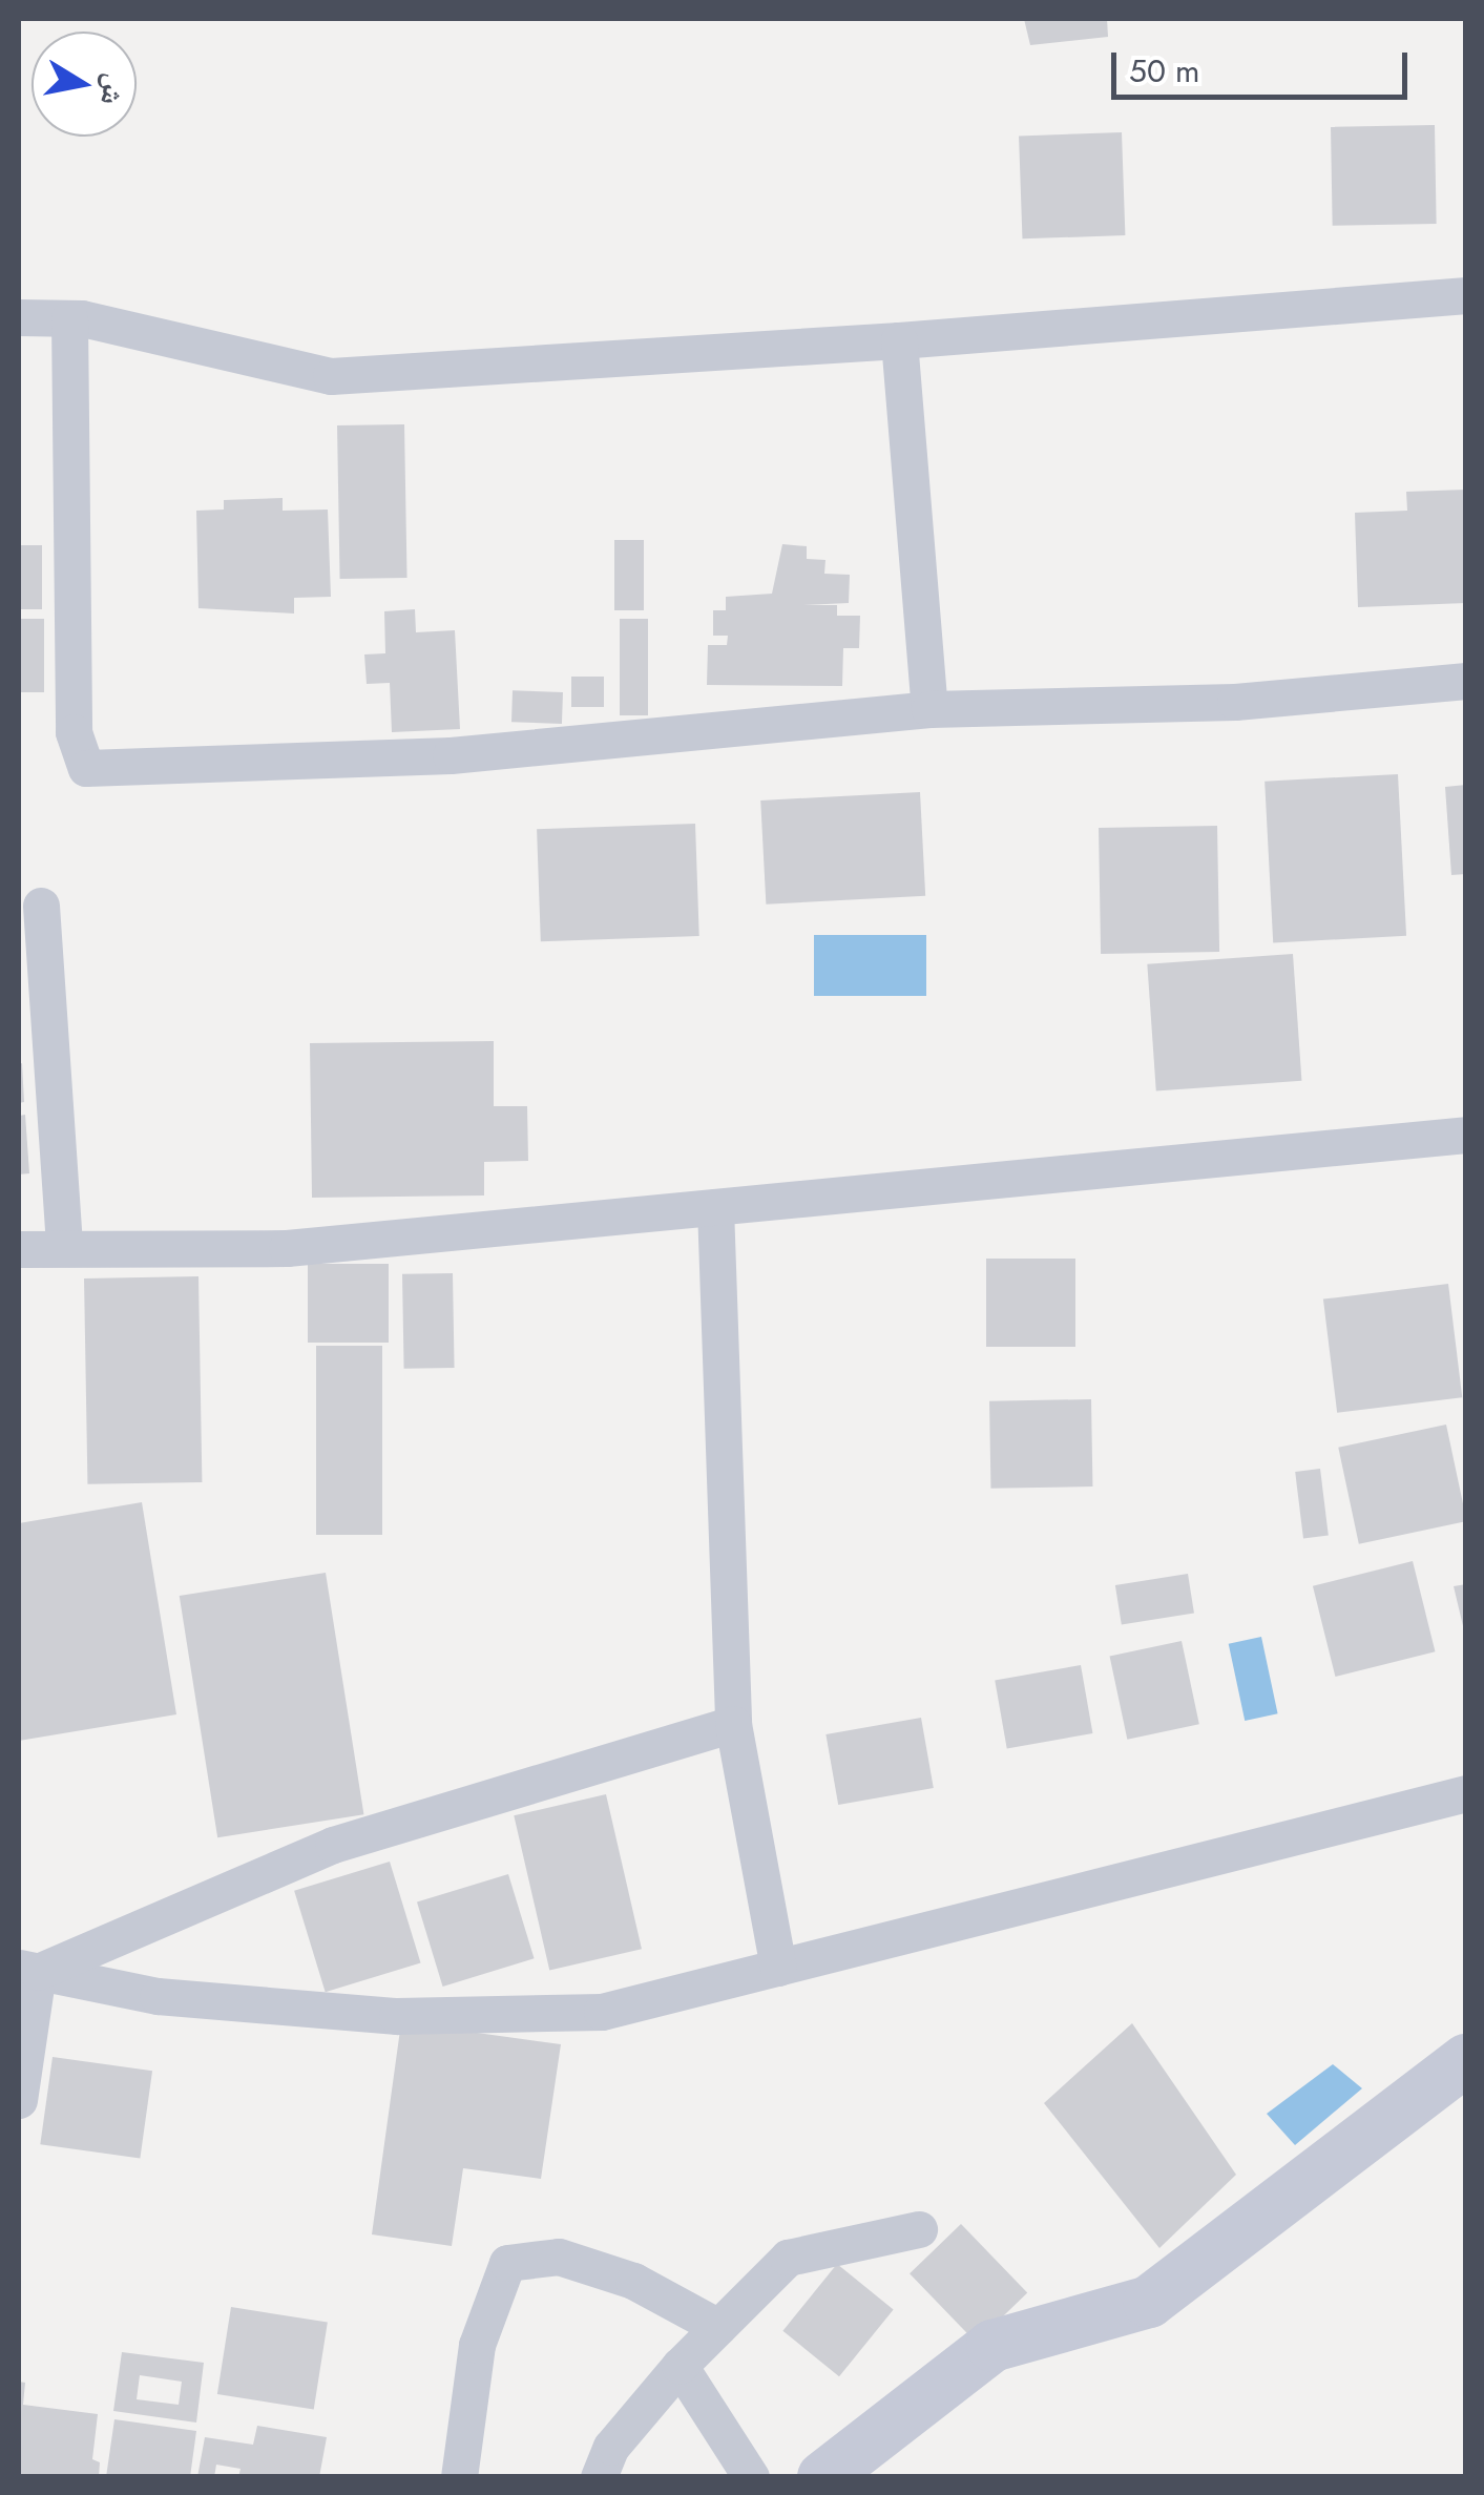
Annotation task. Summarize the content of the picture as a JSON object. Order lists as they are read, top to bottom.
{
  "scale_bar": "50 m",
  "north": "right"
}
